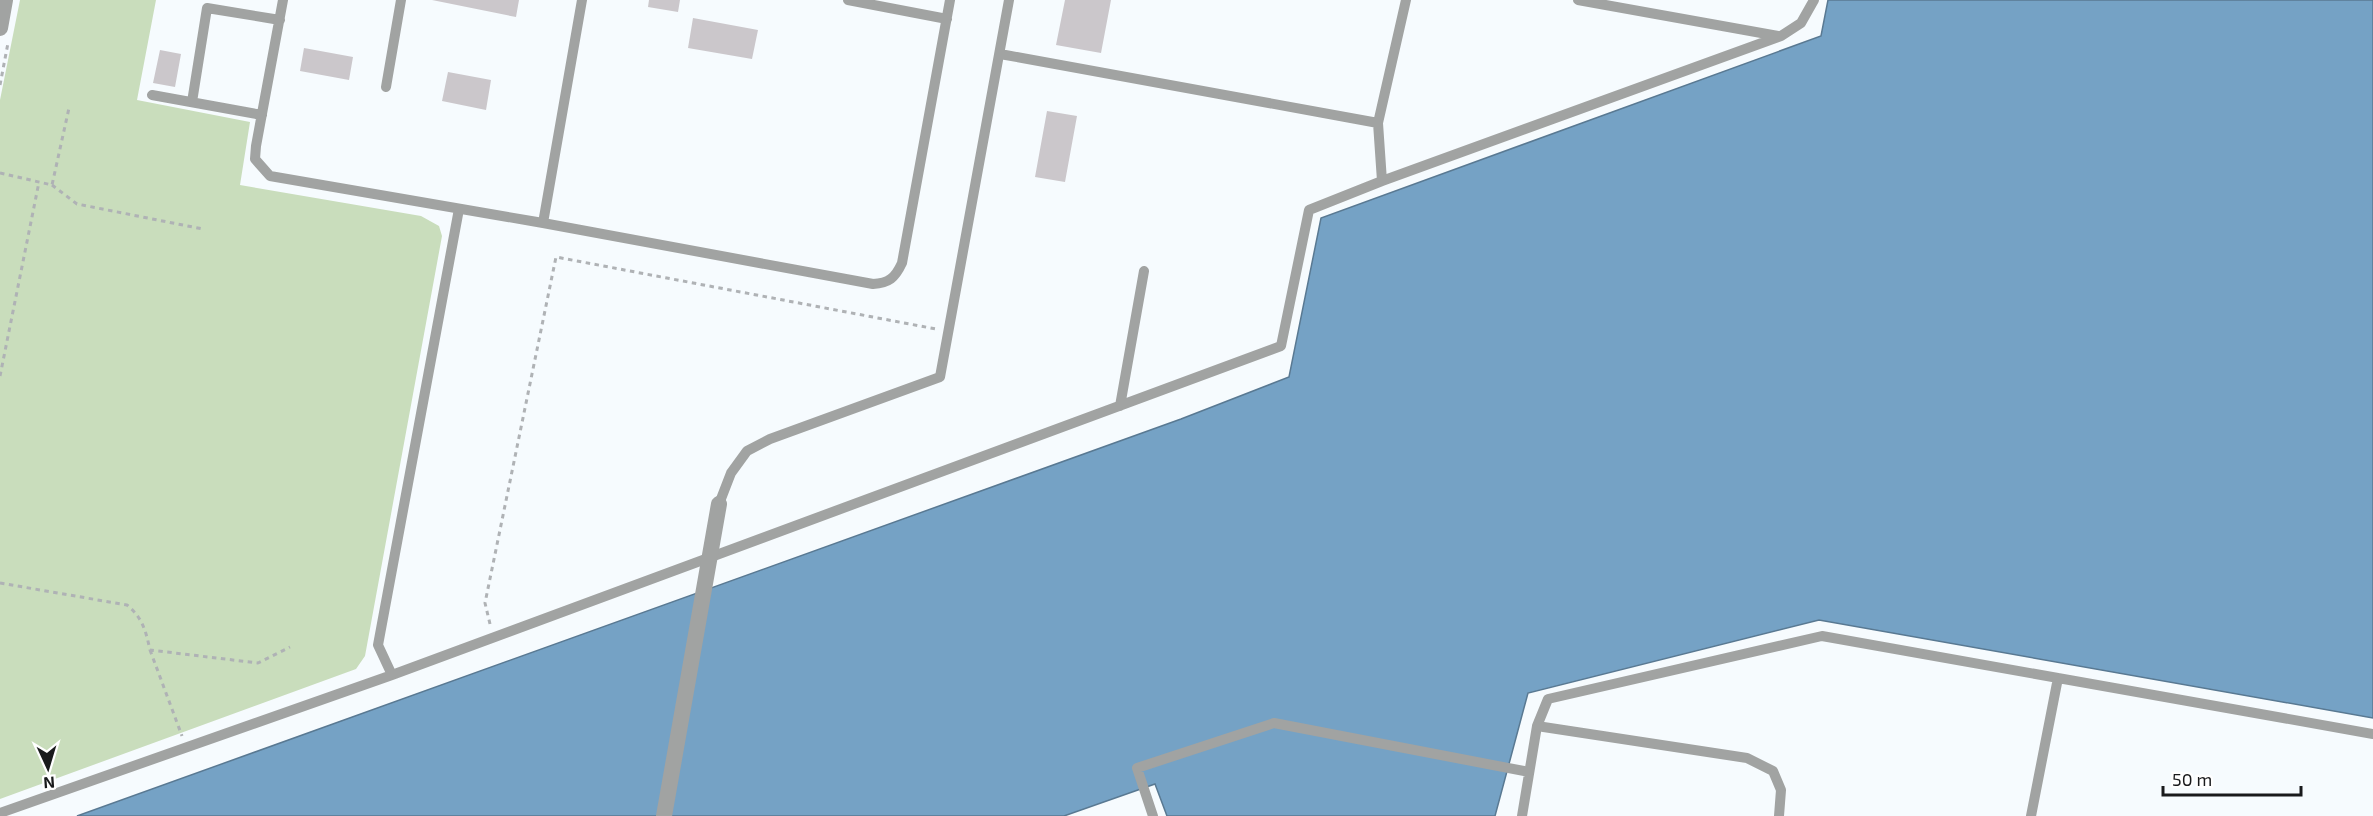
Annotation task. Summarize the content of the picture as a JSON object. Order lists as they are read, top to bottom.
{
  "scale_bar": "50 m",
  "north": "bottom"
}
